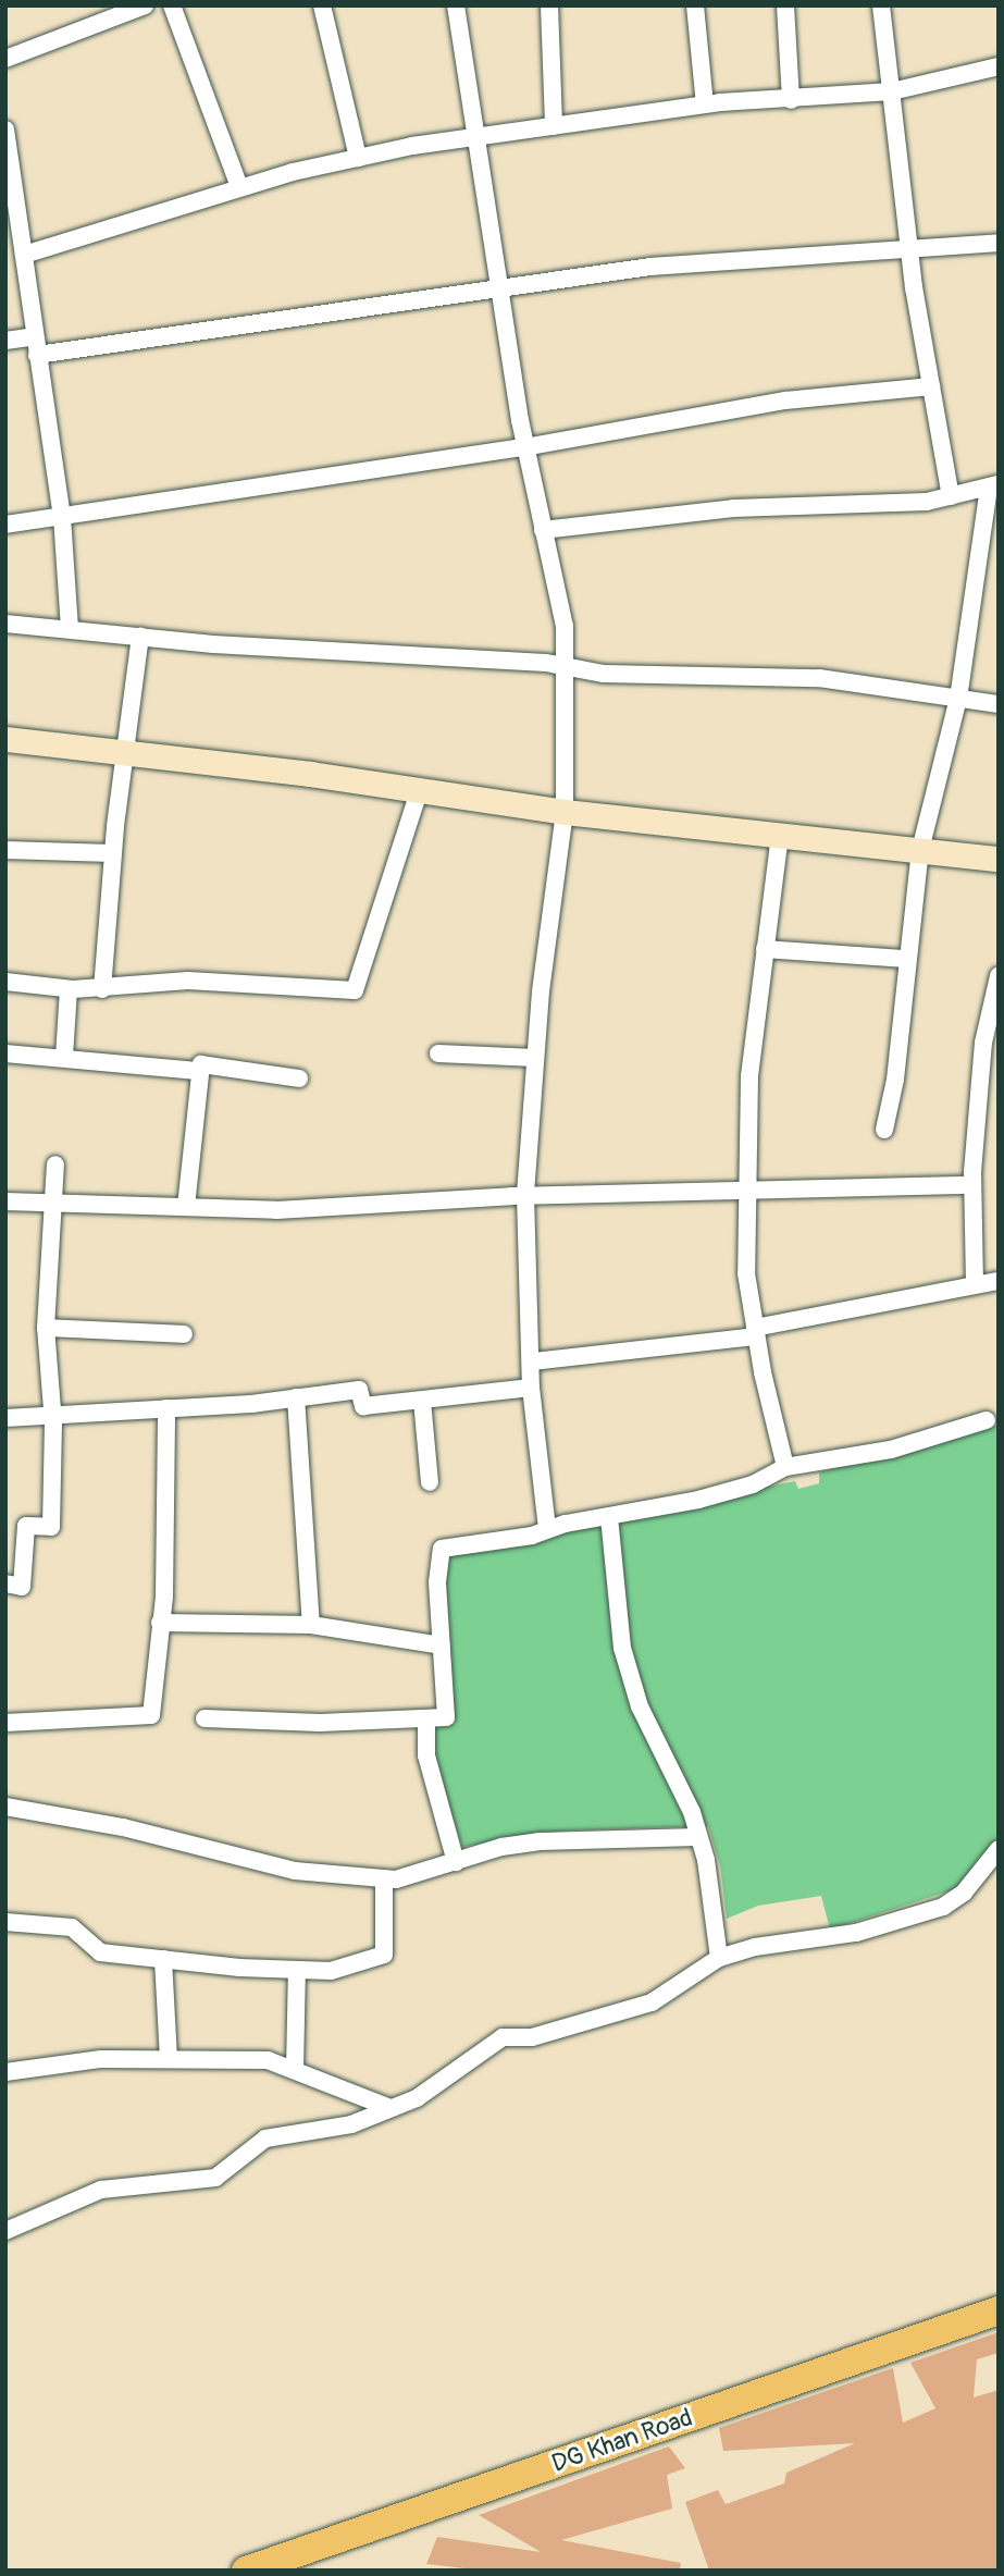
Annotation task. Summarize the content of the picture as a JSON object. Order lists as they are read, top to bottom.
{
  "streets": {
    "main road": ["DG Khan Road"]
  }
}
